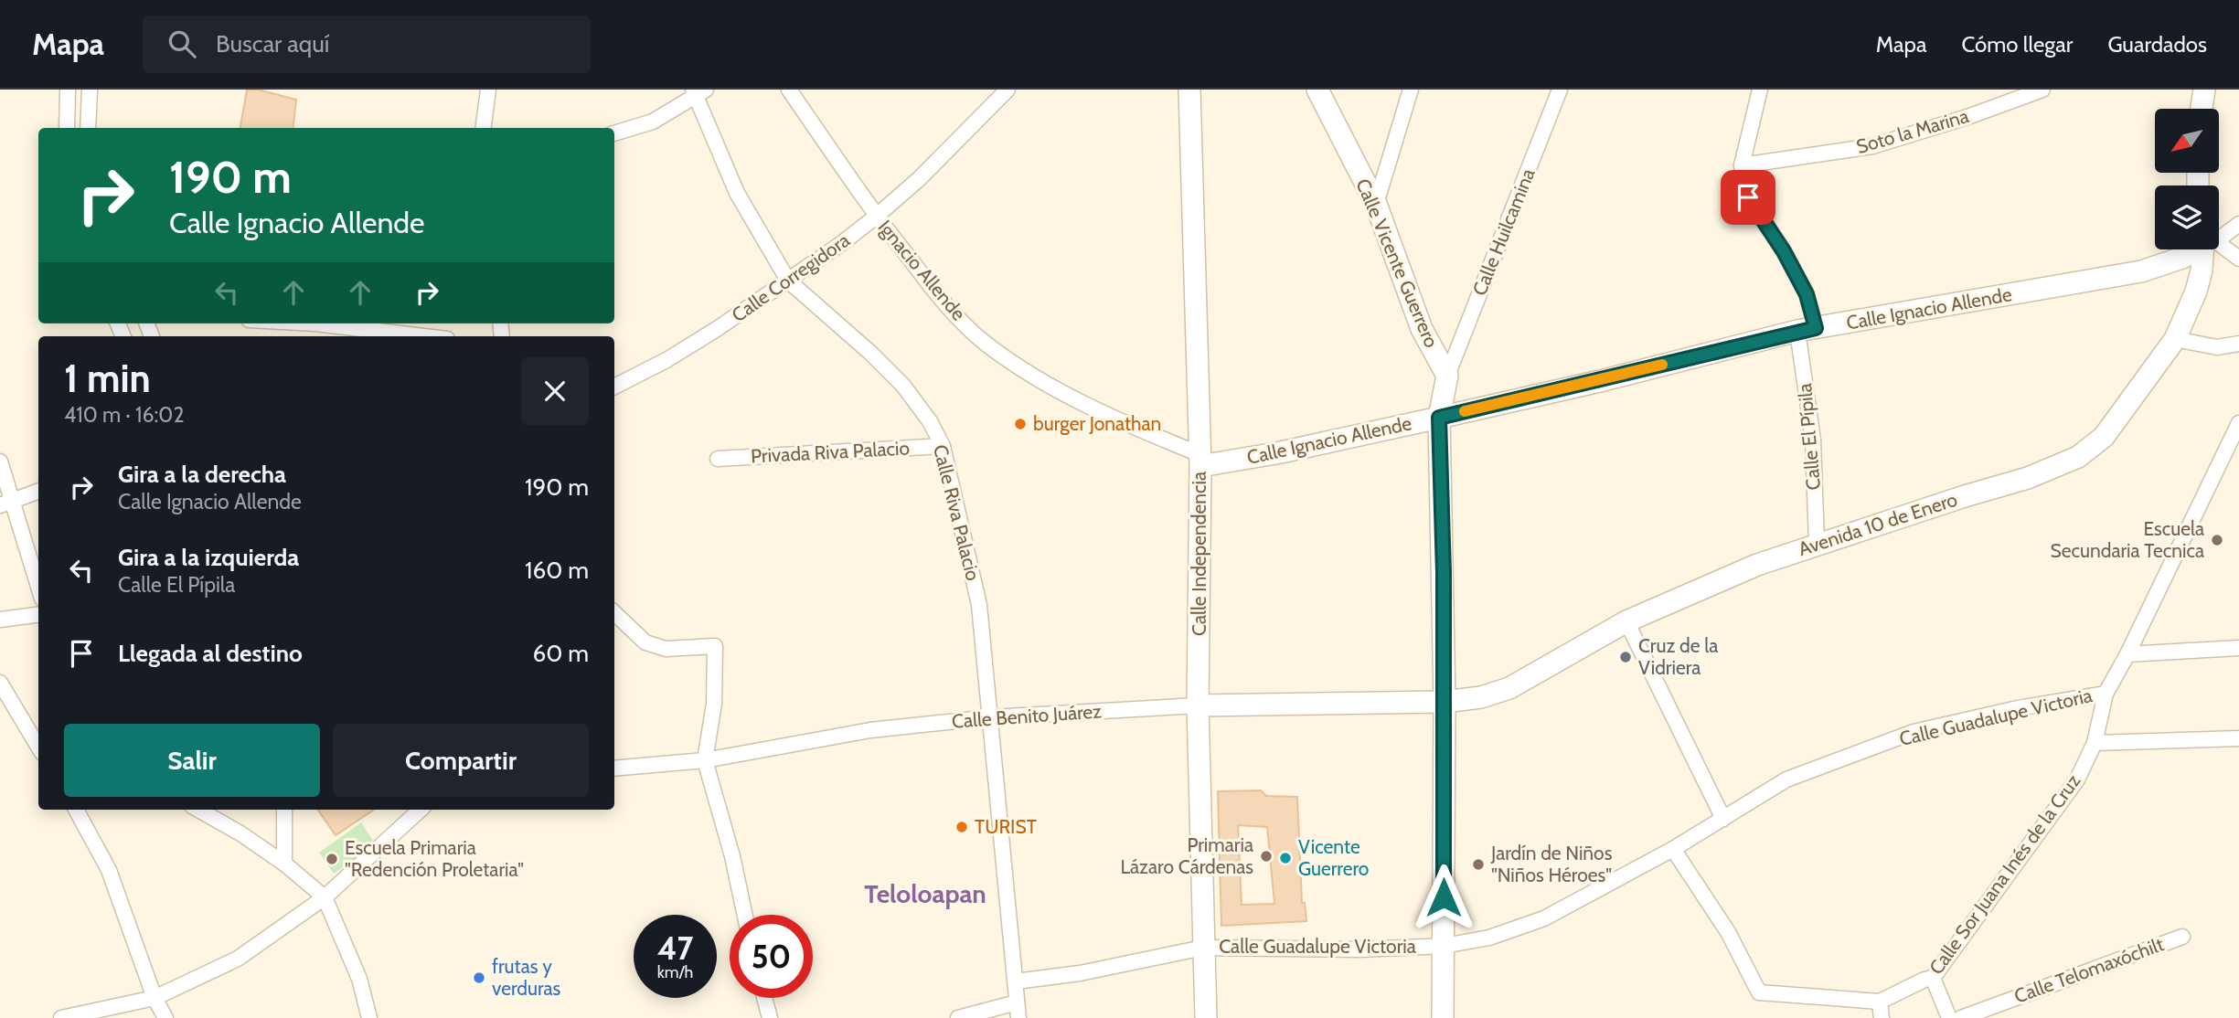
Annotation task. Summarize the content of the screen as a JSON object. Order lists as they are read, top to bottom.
{
  "streets": {
    "street": [
      "Soto la Marina",
      "Calle Huilcamina",
      "Calle Vicente Guerrero",
      "Ignacio Allende",
      "Calle Corregidora",
      "Calle Ignacio Allende",
      "Calle El Pípila",
      "Privada Riva Palacio",
      "Calle Riva Palacio",
      "Avenida 10 de Enero",
      "Calle Independencia",
      "Calle Benito Juárez",
      "Calle Guadalupe Victoria",
      "Calle Sor Juana Inés de la Cruz",
      "Calle Telomaxóchilt"
    ]
  },
  "crossings": [
    ["Soto la Marina", "Calle El Pípila"],
    ["Calle Huilcamina", "Calle Vicente Guerrero"],
    ["Ignacio Allende", "Calle Corregidora"],
    ["Ignacio Allende", "Calle Ignacio Allende"],
    ["Ignacio Allende", "Calle Independencia"],
    ["Calle Corregidora", "Calle Riva Palacio"],
    ["Calle Ignacio Allende", "Calle El Pípila"],
    ["Calle Ignacio Allende", "Calle Independencia"],
    ["Calle El Pípila", "Avenida 10 de Enero"],
    ["Privada Riva Palacio", "Calle Riva Palacio"],
    ["Calle Riva Palacio", "Calle Benito Juárez"],
    ["Calle Riva Palacio", "Calle Guadalupe Victoria"],
    ["Avenida 10 de Enero", "Calle Benito Juárez"],
    ["Calle Independencia", "Calle Benito Juárez"],
    ["Calle Independencia", "Calle Guadalupe Victoria"],
    ["Calle Guadalupe Victoria", "Calle Sor Juana Inés de la Cruz"]
  ],
  "districts": ["Teloloapan"],
  "places": [
    "burger Jonathan",
    "Escuela Secundaria Tecnica",
    "Cruz de la Vidriera",
    "TURIST",
    "Primaria Lázaro Cárdenas",
    "Vicente Guerrero",
    "Escuela Primaria \"Redención Proletaria\"",
    "Jardín de Niños \"Niños Héroes\"",
    "frutas y verduras"
  ],
  "north": "bottom left",
  "page": {
    "header": "Mapa",
    "search": "Buscar aquí",
    "nav": ["Mapa", "Cómo llegar", "Guardados"],
    "turn": ["190 m", "Calle Ignacio Allende"],
    "heading": ["1 min", "410 m · 16:02"],
    "list": [
      {
        "name": "Gira a la derecha",
        "note": "Calle Ignacio Allende",
        "value": "190 m"
      },
      {
        "name": "Gira a la izquierda",
        "note": "Calle El Pípila",
        "value": "160 m"
      },
      {
        "name": "Llegada al destino",
        "value": "60 m"
      }
    ],
    "buttons": ["Salir", "Compartir"],
    "speed": "47 km/h",
    "limit": "50"
  }
}
